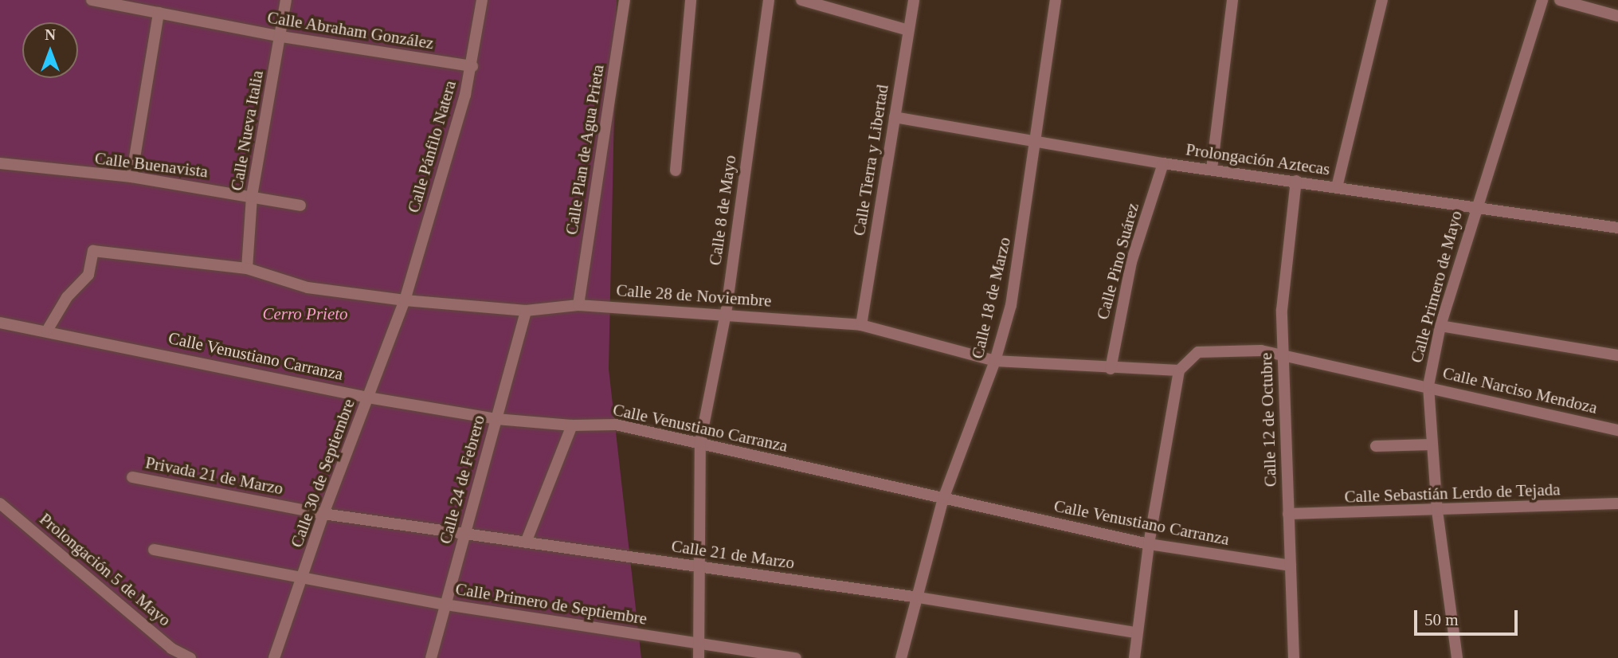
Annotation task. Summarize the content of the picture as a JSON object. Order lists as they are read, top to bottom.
{
  "streets": {
    "street": [
      "Calle Abraham González",
      "Calle Nueva Italia",
      "Calle Pánfilo Natera",
      "Calle Plan de Agua Prieta",
      "Prolongación Aztecas",
      "Calle Tierra y Libertad",
      "Calle Buenavista",
      "Calle 8 de Mayo",
      "Calle Pino Suárez",
      "Calle Primero de Mayo",
      "Calle 28 de Noviembre",
      "Calle 18 de Marzo",
      "Calle Venustiano Carranza",
      "Calle Narciso Mendoza",
      "Calle 12 de Octubre",
      "Calle 30 de Septiembre",
      "Privada 21 de Marzo",
      "Calle 24 de Febrero",
      "Calle Sebastián Lerdo de Tejada",
      "Calle 21 de Marzo",
      "Prolongación 5 de Mayo",
      "Calle Primero de Septiembre"
    ]
  },
  "crossings": [
    ["Calle Abraham González", "Calle Nueva Italia"],
    ["Calle Abraham González", "Calle Pánfilo Natera"],
    ["Calle Nueva Italia", "Calle Buenavista"],
    ["Calle Nueva Italia", "Calle 28 de Noviembre"],
    ["Calle Pánfilo Natera", "Calle 28 de Noviembre"],
    ["Calle Pánfilo Natera", "Calle 30 de Septiembre"],
    ["Calle Plan de Agua Prieta", "Calle 28 de Noviembre"],
    ["Prolongación Aztecas", "Calle Tierra y Libertad"],
    ["Prolongación Aztecas", "Calle Pino Suárez"],
    ["Prolongación Aztecas", "Calle Primero de Mayo"],
    ["Prolongación Aztecas", "Calle 18 de Marzo"],
    ["Prolongación Aztecas", "Calle 12 de Octubre"],
    ["Calle Tierra y Libertad", "Calle 28 de Noviembre"],
    ["Calle 8 de Mayo", "Calle 28 de Noviembre"],
    ["Calle 8 de Mayo", "Calle Venustiano Carranza"],
    ["Calle 8 de Mayo", "Calle 21 de Marzo"],
    ["Calle 8 de Mayo", "Calle Primero de Septiembre"],
    ["Calle Pino Suárez", "Calle 28 de Noviembre"],
    ["Calle Primero de Mayo", "Calle Narciso Mendoza"],
    ["Calle Primero de Mayo", "Calle Sebastián Lerdo de Tejada"],
    ["Calle 28 de Noviembre", "Calle 18 de Marzo"],
    ["Calle 28 de Noviembre", "Calle Venustiano Carranza"],
    ["Calle 28 de Noviembre", "Calle 30 de Septiembre"],
    ["Calle 28 de Noviembre", "Calle 24 de Febrero"],
    ["Calle 18 de Marzo", "Calle Venustiano Carranza"],
    ["Calle 18 de Marzo", "Calle 21 de Marzo"],
    ["Calle Venustiano Carranza", "Calle 12 de Octubre"],
    ["Calle Venustiano Carranza", "Calle 30 de Septiembre"],
    ["Calle Venustiano Carranza", "Calle 24 de Febrero"],
    ["Calle Narciso Mendoza", "Calle 12 de Octubre"],
    ["Calle 12 de Octubre", "Calle Sebastián Lerdo de Tejada"],
    ["Calle 30 de Septiembre", "Privada 21 de Marzo"],
    ["Calle 30 de Septiembre", "Calle 21 de Marzo"],
    ["Calle 30 de Septiembre", "Calle Primero de Septiembre"],
    ["Privada 21 de Marzo", "Calle 21 de Marzo"],
    ["Calle 24 de Febrero", "Calle 21 de Marzo"],
    ["Calle 24 de Febrero", "Calle Primero de Septiembre"]
  ],
  "parks": ["Cerro Prieto"],
  "scale_bar": "50 m",
  "north": "top"
}
